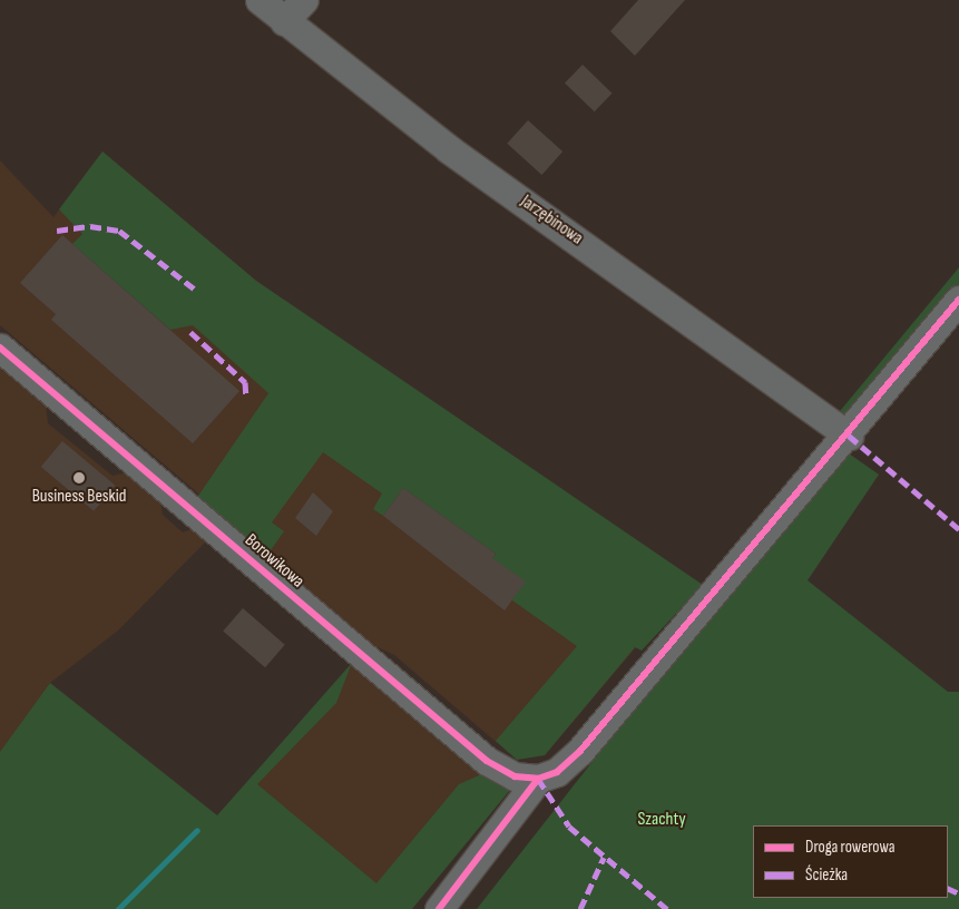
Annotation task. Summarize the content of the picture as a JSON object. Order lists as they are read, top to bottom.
{
  "streets": {
    "street": ["Jarzębinowa", "Borowikowa"]
  },
  "parks": ["Szachty"],
  "places": ["Business Beskid"],
  "legend": ["Droga rowerowa", "Ścieżka"]
}
